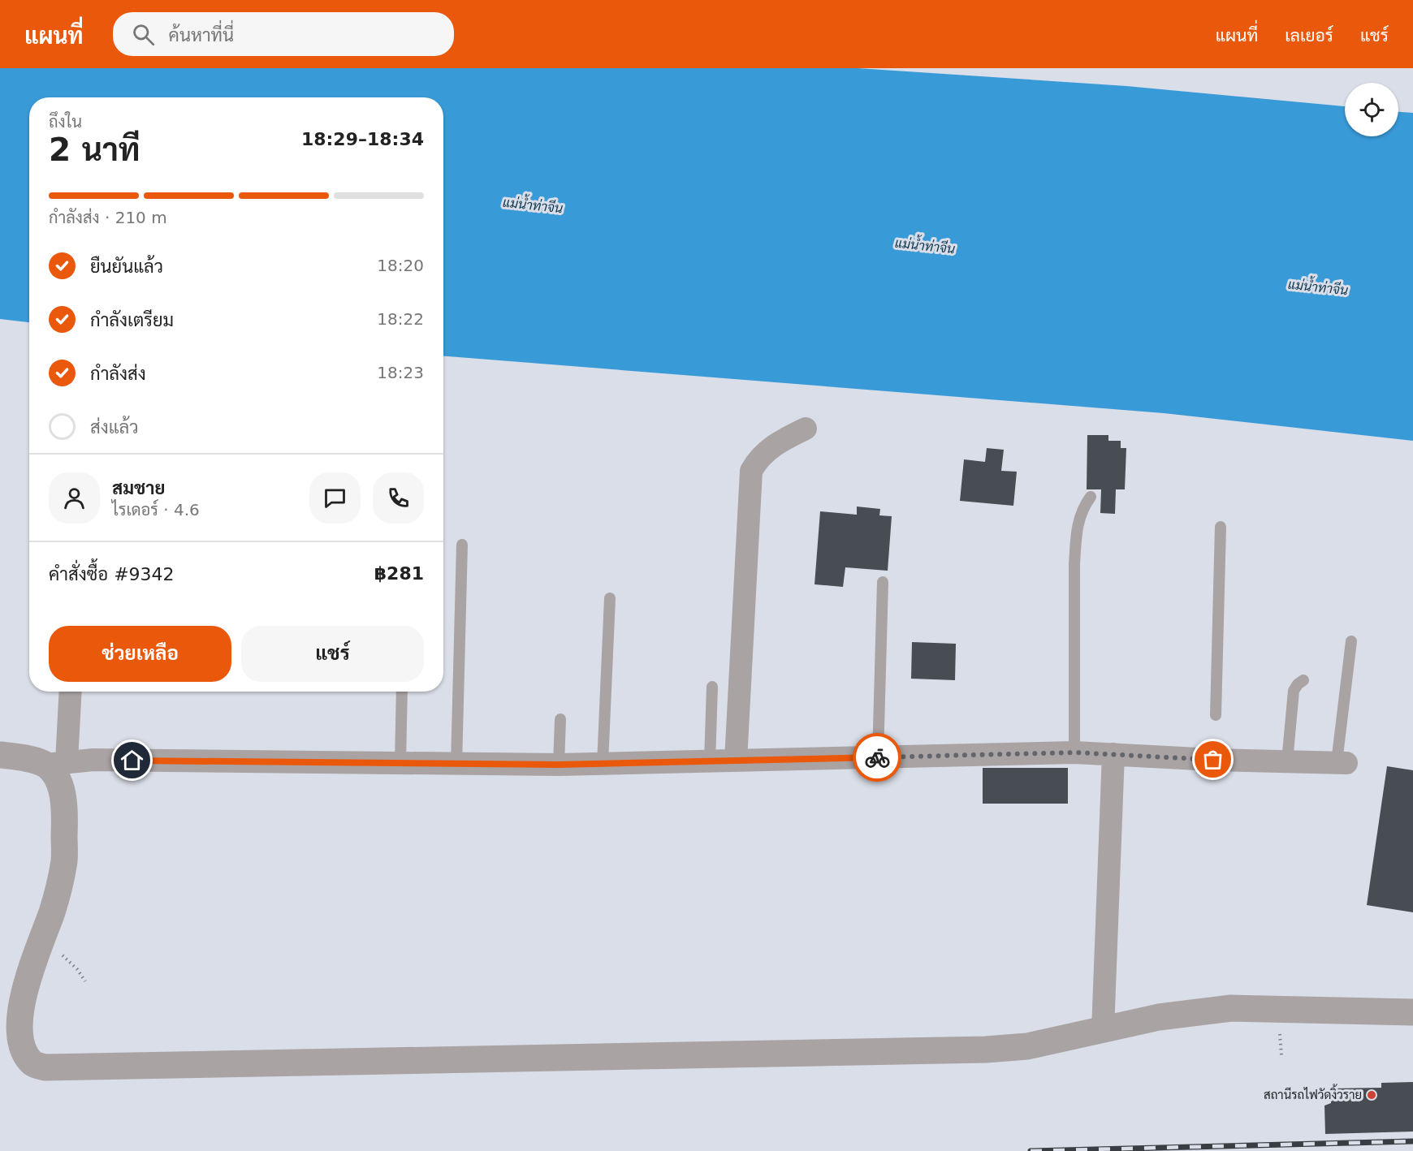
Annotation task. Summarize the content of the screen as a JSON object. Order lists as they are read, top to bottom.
{
  "water": ["แม่น้ำท่าจีน"],
  "places": ["สถานีรถไฟวัดงิ้วราย"],
  "page": {
    "header": "แผนที่",
    "search": "ค้นหาที่นี่",
    "nav": ["แผนที่", "เลเยอร์", "แชร์"],
    "heading": ["2 นาที", "ถึงใน", "18:29–18:34"],
    "panel": [
      "สมชาย",
      "ไรเดอร์ · 4.6",
      "คำสั่งซื้อ #9342",
      "฿281"
    ],
    "bar": "กำลังส่ง · 210 m",
    "list": [
      ["ยืนยันแล้ว", "18:20"],
      ["กำลังเตรียม", "18:22"],
      ["กำลังส่ง", "18:23"],
      "ส่งแล้ว"
    ],
    "buttons": ["ช่วยเหลือ", "แชร์"]
  }
}
